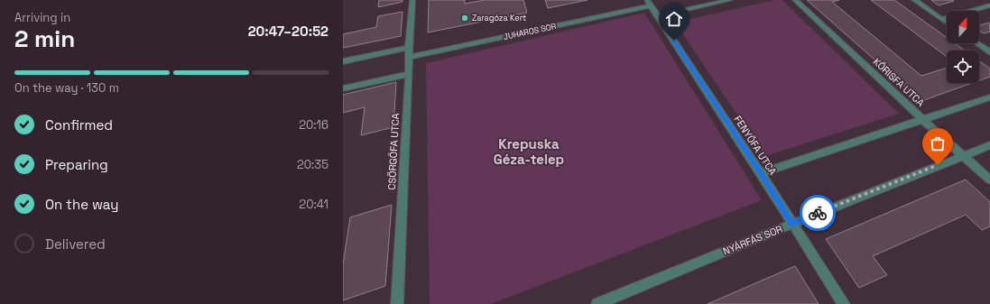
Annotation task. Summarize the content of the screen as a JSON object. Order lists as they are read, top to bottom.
{
  "streets": {
    "street": [
      "JUHAROS SOR",
      "KŐRISFA UTCA",
      "FENYŐFA UTCA",
      "CSÖRGŐFA UTCA",
      "NYÁRFÁS SOR"
    ]
  },
  "crossings": [
    ["JUHAROS SOR", "FENYŐFA UTCA"],
    ["JUHAROS SOR", "CSÖRGŐFA UTCA"],
    ["KŐRISFA UTCA", "NYÁRFÁS SOR"],
    ["FENYŐFA UTCA", "NYÁRFÁS SOR"]
  ],
  "districts": ["Krepuska Géza-telep"],
  "places": ["Zaragóza Kert"],
  "north": "top",
  "page": {
    "heading": ["2 min", "Arriving in", "20:47–20:52"],
    "bar": "On the way · 130 m",
    "list": [
      ["Confirmed", "20:16"],
      ["Preparing", "20:35"],
      ["On the way", "20:41"],
      "Delivered"
    ]
  }
}
